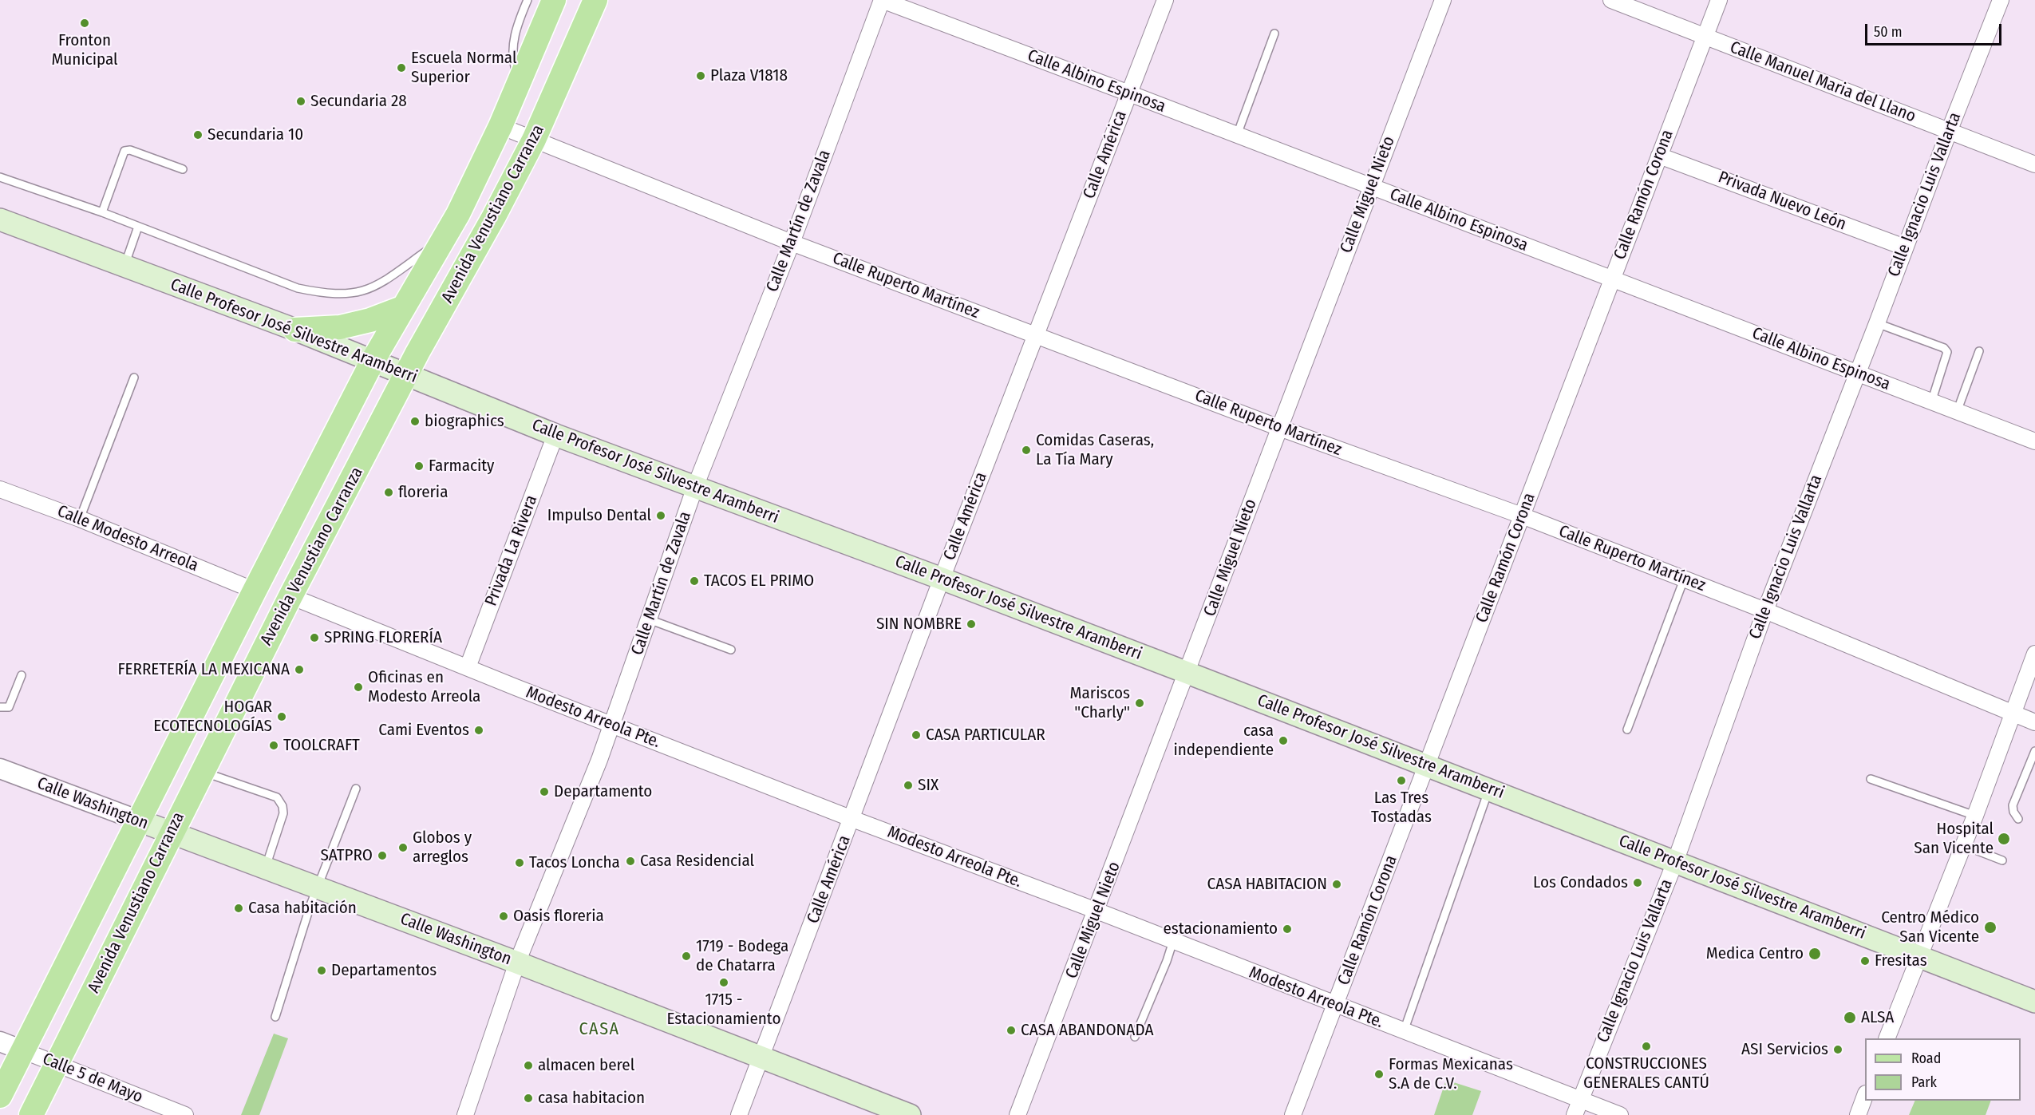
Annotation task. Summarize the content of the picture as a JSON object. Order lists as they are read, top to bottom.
{
  "streets": {
    "main road": ["Avenida Venustiano Carranza", "Calle Profesor José Silvestre Aramberri", "Calle Washington"],
    "street": [
      "Calle Albino Espinosa",
      "Calle Manuel Maria del Llano",
      "Calle América",
      "Calle Miguel Nieto",
      "Calle Ramón Corona",
      "Calle Ignacio Luis Vallarta",
      "Privada Nuevo León",
      "Calle Martín de Zavala",
      "Calle Ruperto Martínez",
      "Calle Modesto Arreola",
      "Privada La Rivera",
      "Modesto Arreola Pte.",
      "Calle 5 de Mayo"
    ]
  },
  "crossings": [
    ["Calle Albino Espinosa", "Calle América"],
    ["Calle Albino Espinosa", "Calle Miguel Nieto"],
    ["Calle Albino Espinosa", "Calle Ramón Corona"],
    ["Calle Albino Espinosa", "Calle Ignacio Luis Vallarta"],
    ["Calle Albino Espinosa", "Calle Martín de Zavala"],
    ["Calle Manuel Maria del Llano", "Calle Ramón Corona"],
    ["Calle Manuel Maria del Llano", "Calle Ignacio Luis Vallarta"],
    ["Calle América", "Calle Ruperto Martínez"],
    ["Calle América", "Calle Profesor José Silvestre Aramberri"],
    ["Calle América", "Modesto Arreola Pte."],
    ["Calle América", "Calle Washington"],
    ["Calle Miguel Nieto", "Calle Ruperto Martínez"],
    ["Calle Miguel Nieto", "Calle Profesor José Silvestre Aramberri"],
    ["Calle Miguel Nieto", "Modesto Arreola Pte."],
    ["Calle Ramón Corona", "Privada Nuevo León"],
    ["Calle Ramón Corona", "Calle Ruperto Martínez"],
    ["Calle Ramón Corona", "Calle Profesor José Silvestre Aramberri"],
    ["Calle Ramón Corona", "Modesto Arreola Pte."],
    ["Calle Ignacio Luis Vallarta", "Privada Nuevo León"],
    ["Calle Ignacio Luis Vallarta", "Calle Ruperto Martínez"],
    ["Calle Ignacio Luis Vallarta", "Calle Profesor José Silvestre Aramberri"],
    ["Calle Ignacio Luis Vallarta", "Modesto Arreola Pte."],
    ["Avenida Venustiano Carranza", "Calle Ruperto Martínez"],
    ["Avenida Venustiano Carranza", "Calle Profesor José Silvestre Aramberri"],
    ["Avenida Venustiano Carranza", "Calle Modesto Arreola"],
    ["Avenida Venustiano Carranza", "Modesto Arreola Pte."],
    ["Avenida Venustiano Carranza", "Calle Washington"],
    ["Avenida Venustiano Carranza", "Calle 5 de Mayo"],
    ["Calle Martín de Zavala", "Calle Ruperto Martínez"],
    ["Calle Martín de Zavala", "Calle Profesor José Silvestre Aramberri"],
    ["Calle Martín de Zavala", "Modesto Arreola Pte."],
    ["Calle Martín de Zavala", "Calle Washington"],
    ["Calle Profesor José Silvestre Aramberri", "Privada La Rivera"],
    ["Privada La Rivera", "Modesto Arreola Pte."]
  ],
  "districts": ["CASA"],
  "places": [
    "Fronton Municipal",
    "Escuela Normal Superior",
    "Plaza V1818",
    "Secundaria 28",
    "Secundaria 10",
    "biographics",
    "Comidas Caseras, La Tía Mary",
    "Farmacity",
    "floreria",
    "Impulso Dental",
    "TACOS EL PRIMO",
    "SIN NOMBRE",
    "SPRING FLORERÍA",
    "FERRETERÍA LA MEXICANA",
    "Oficinas en Modesto Arreola",
    "Mariscos \"Charly\"",
    "HOGAR ECOTECNOLOGÍAS",
    "Cami Eventos",
    "CASA PARTICULAR",
    "casa independiente",
    "TOOLCRAFT",
    "Las Tres Tostadas",
    "SIX",
    "Departamento",
    "Hospital San Vicente",
    "Globos y arreglos",
    "SATPRO",
    "Casa Residencial",
    "Tacos Loncha",
    "Los Condados",
    "CASA HABITACION",
    "Casa habitación",
    "Oasis floreria",
    "Centro Médico San Vicente",
    "estacionamiento",
    "Medica Centro",
    "1719 - Bodega de Chatarra",
    "Fresitas",
    "Departamentos",
    "1715 - Estacionamiento",
    "ALSA",
    "CASA ABANDONADA",
    "CONSTRUCCIONES GENERALES CANTÚ",
    "ASI Servicios",
    "almacen berel",
    "Formas Mexicanas S.A de C.V.",
    "casa habitacion"
  ],
  "legend": ["Road", "Park"],
  "scale_bar": "50 m"
}
